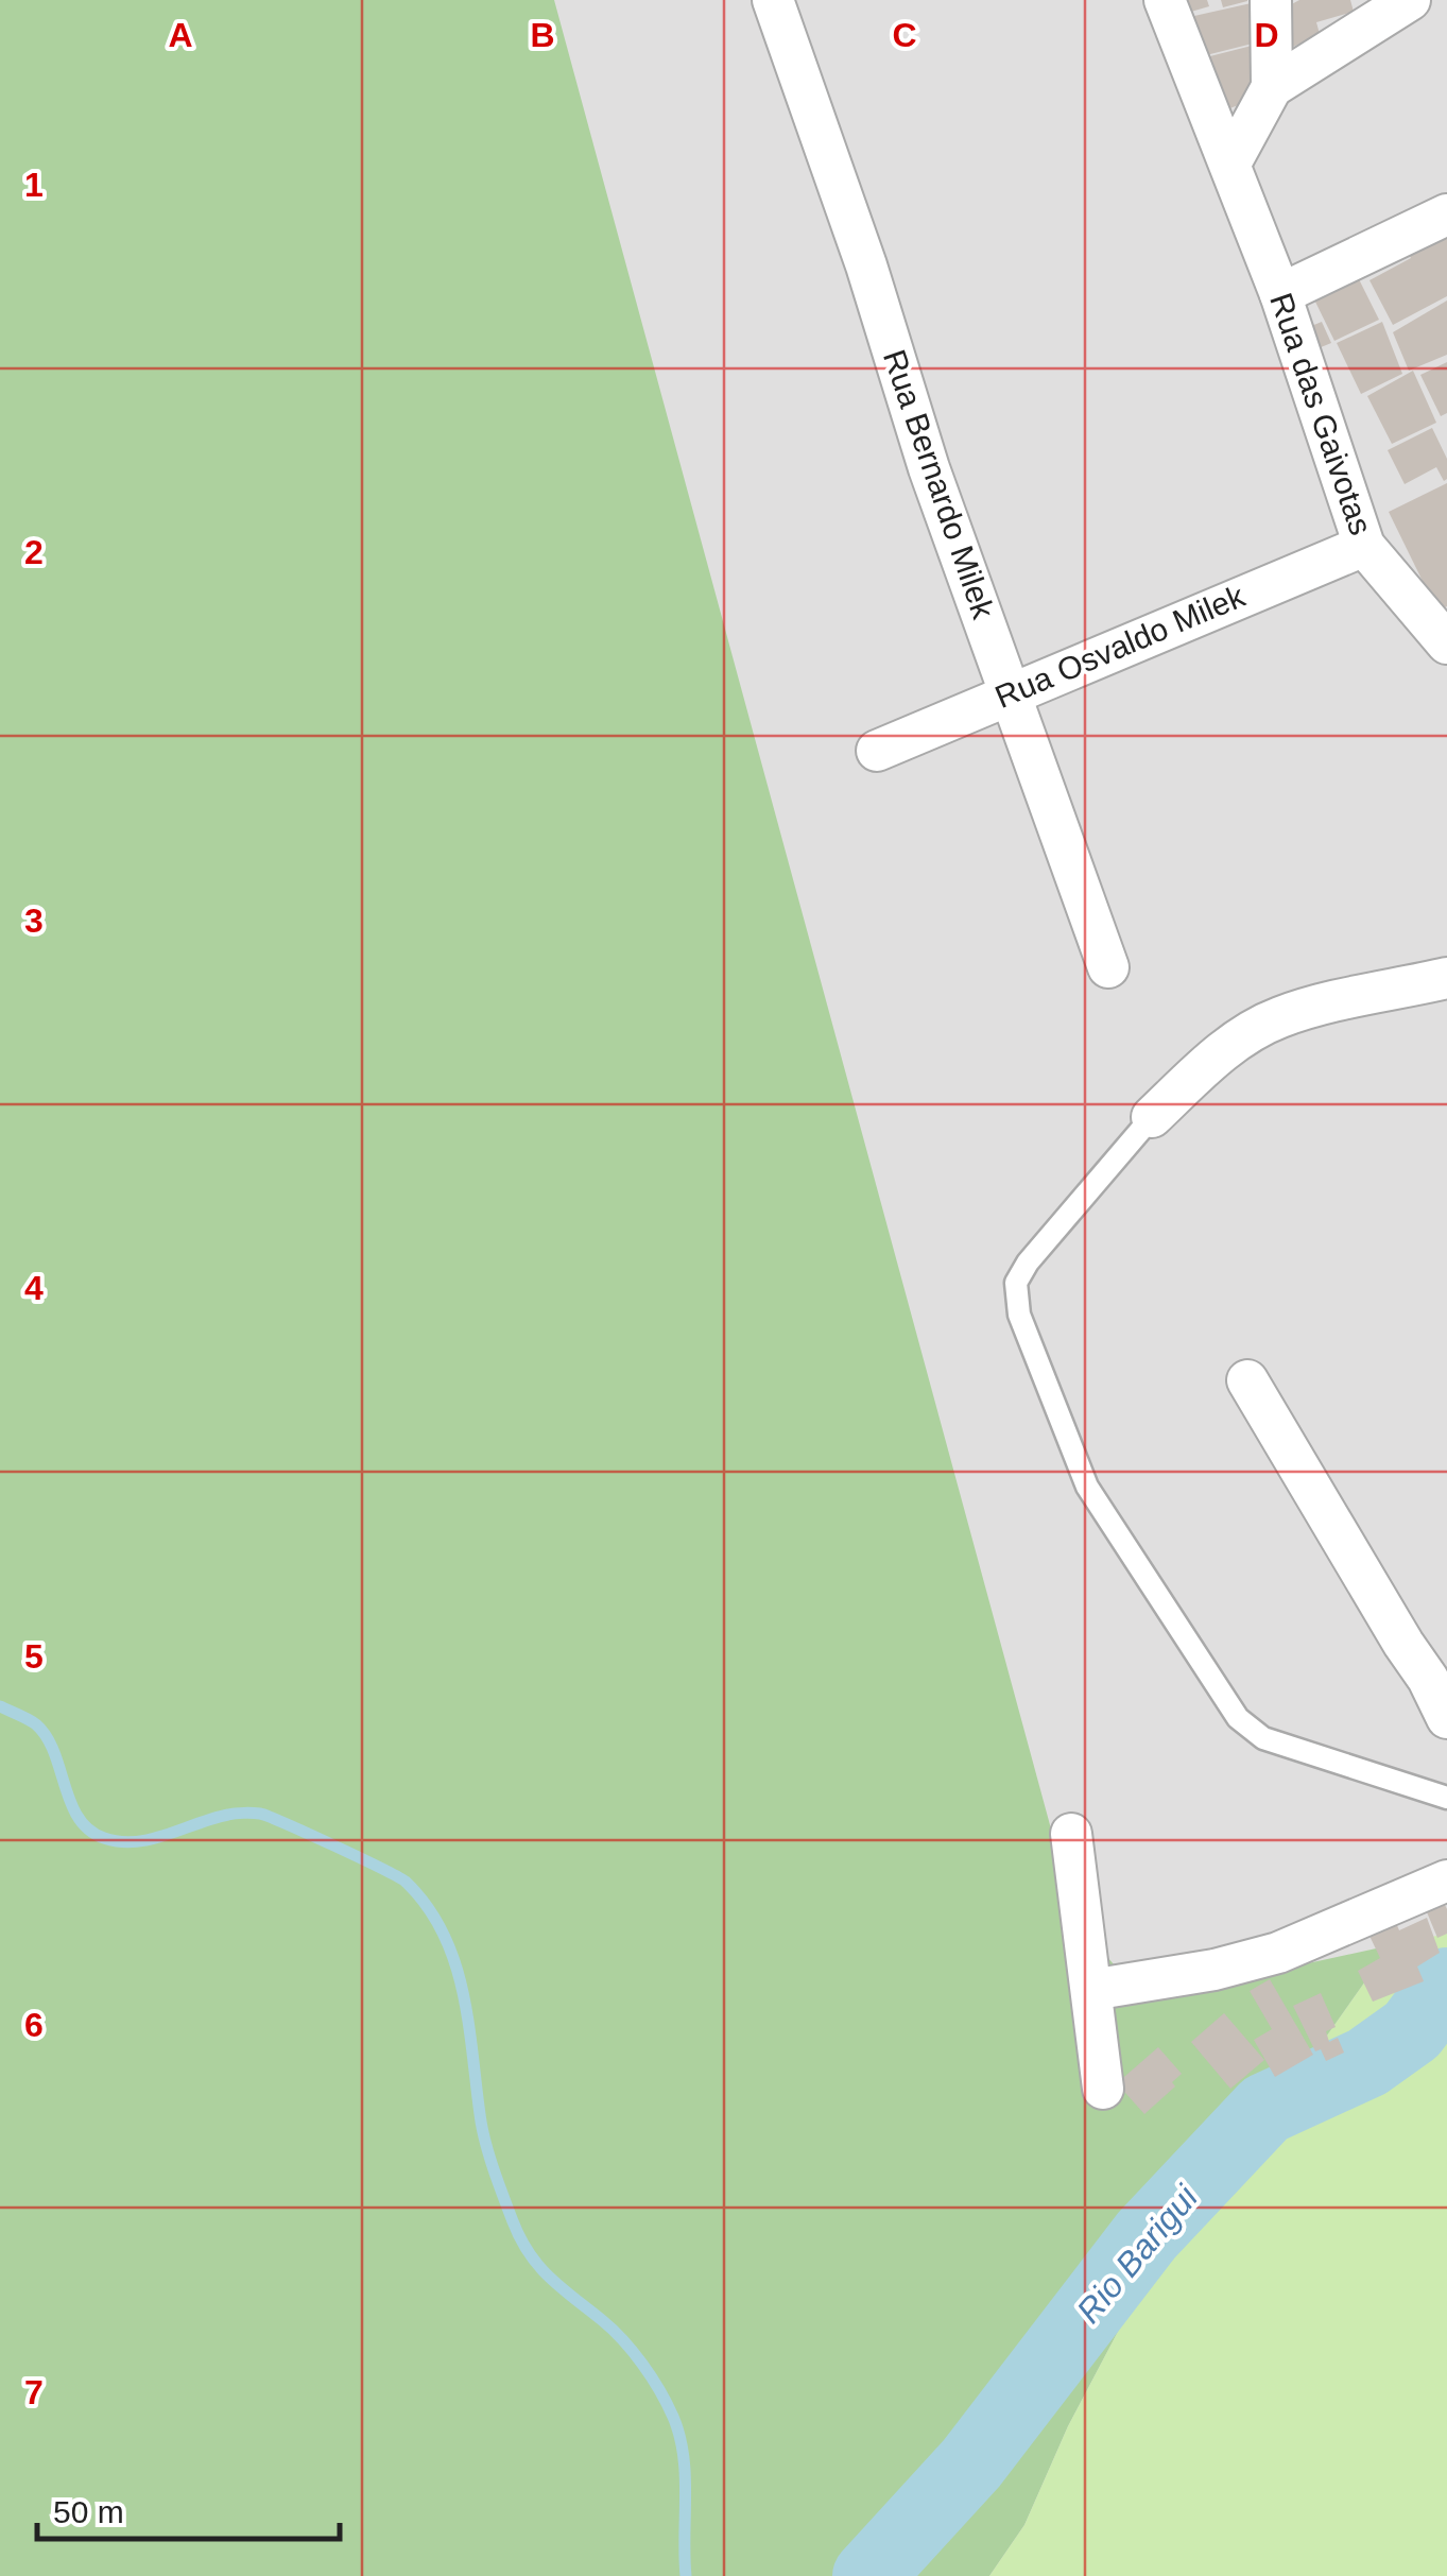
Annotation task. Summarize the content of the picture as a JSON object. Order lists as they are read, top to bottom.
{
  "streets": {
    "street": ["Rua das Gaivotas", "Rua Bernardo Milek", "Rua Osvaldo Milek"]
  },
  "crossings": [
    ["Rua das Gaivotas", "Rua Osvaldo Milek"],
    ["Rua Bernardo Milek", "Rua Osvaldo Milek"]
  ],
  "water": ["Rio Barigui"],
  "scale_bar": "50 m",
  "grid": {
    "columns": [
      "A",
      "B",
      "C",
      "D"
    ],
    "rows": [
      "1",
      "2",
      "3",
      "4",
      "5",
      "6",
      "7"
    ]
  }
}
